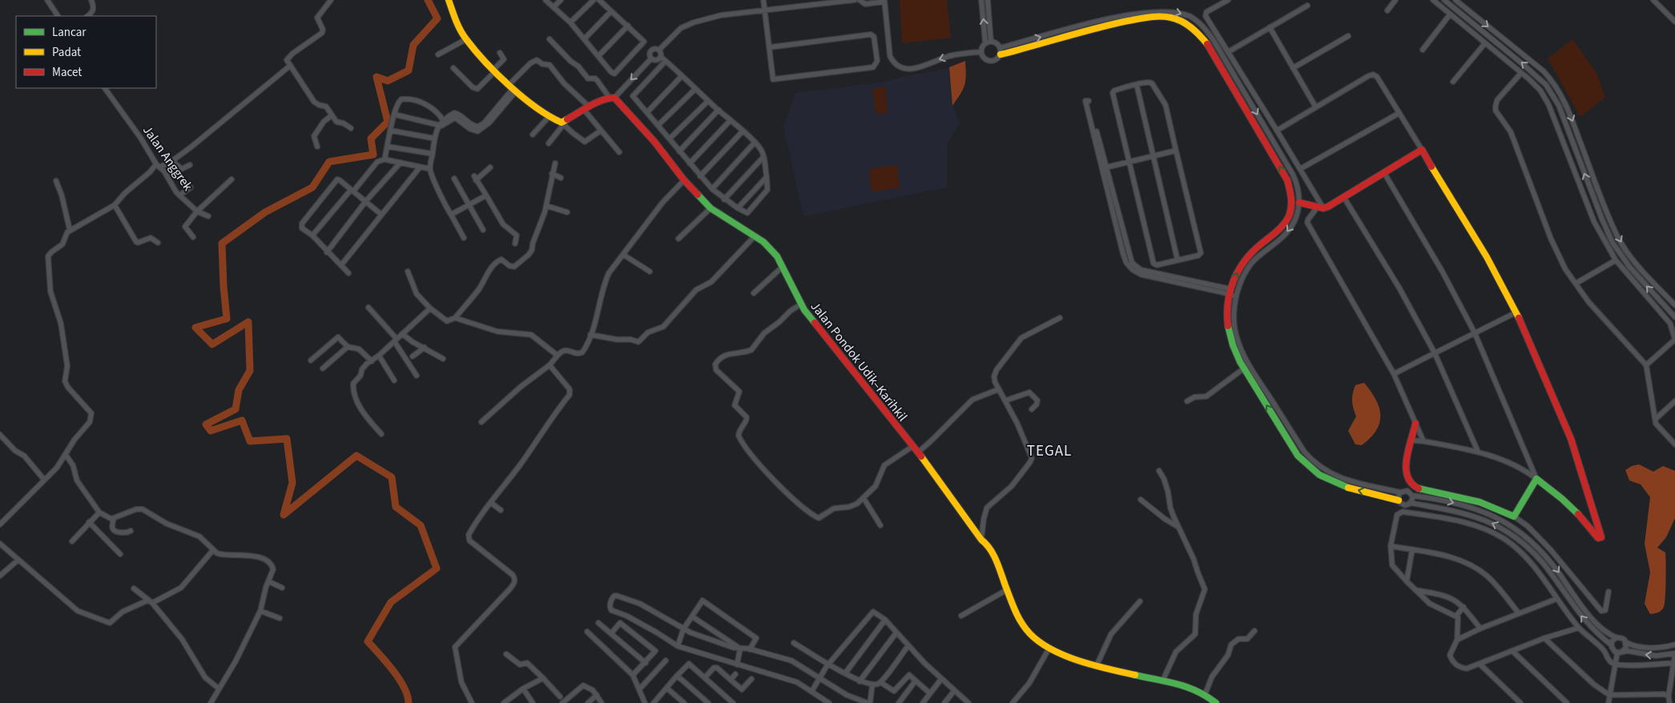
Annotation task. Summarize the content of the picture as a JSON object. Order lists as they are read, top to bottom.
{
  "streets": {
    "street": ["Jalan Anggrek", "Jalan Pondok Udik–Karihkil"]
  },
  "districts": ["TEGAL"],
  "legend": ["Lancar", "Padat", "Macet"]
}
